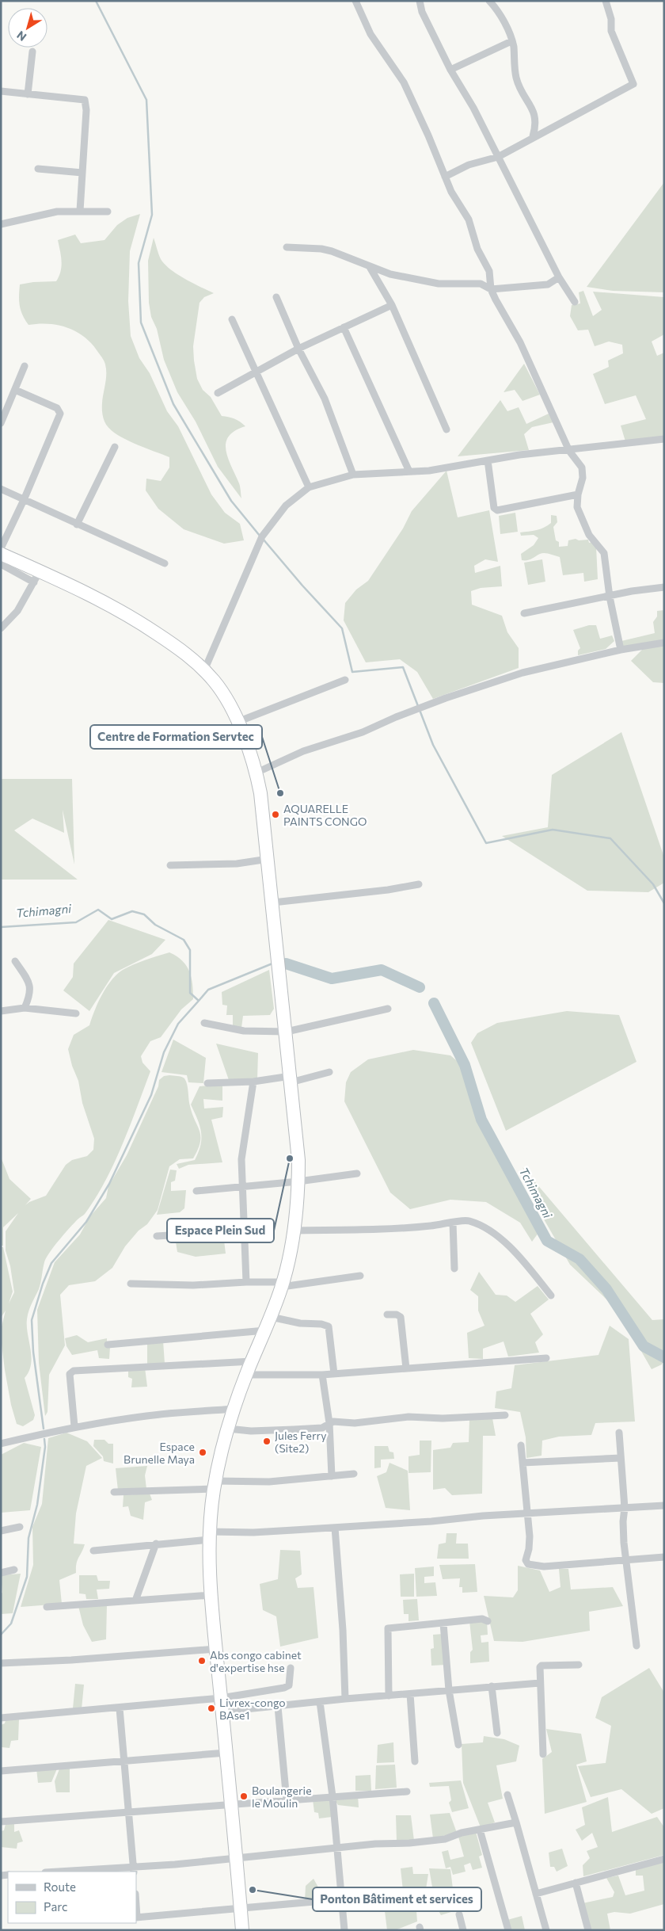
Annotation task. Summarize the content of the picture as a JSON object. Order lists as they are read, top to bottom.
{
  "water": ["Tchimagni"],
  "places": [
    "Centre de Formation Servtec",
    "AQUARELLE PAINTS CONGO",
    "Espace Plein Sud",
    "Jules Ferry (Site2)",
    "Espace Brunelle Maya",
    "Abs congo cabinet d'expertise hse",
    "Livrex-congo BAse1",
    "Boulangerie le Moulin",
    "Ponton Bâtiment et services"
  ],
  "legend": ["Route", "Parc"],
  "north": "bottom left"
}
